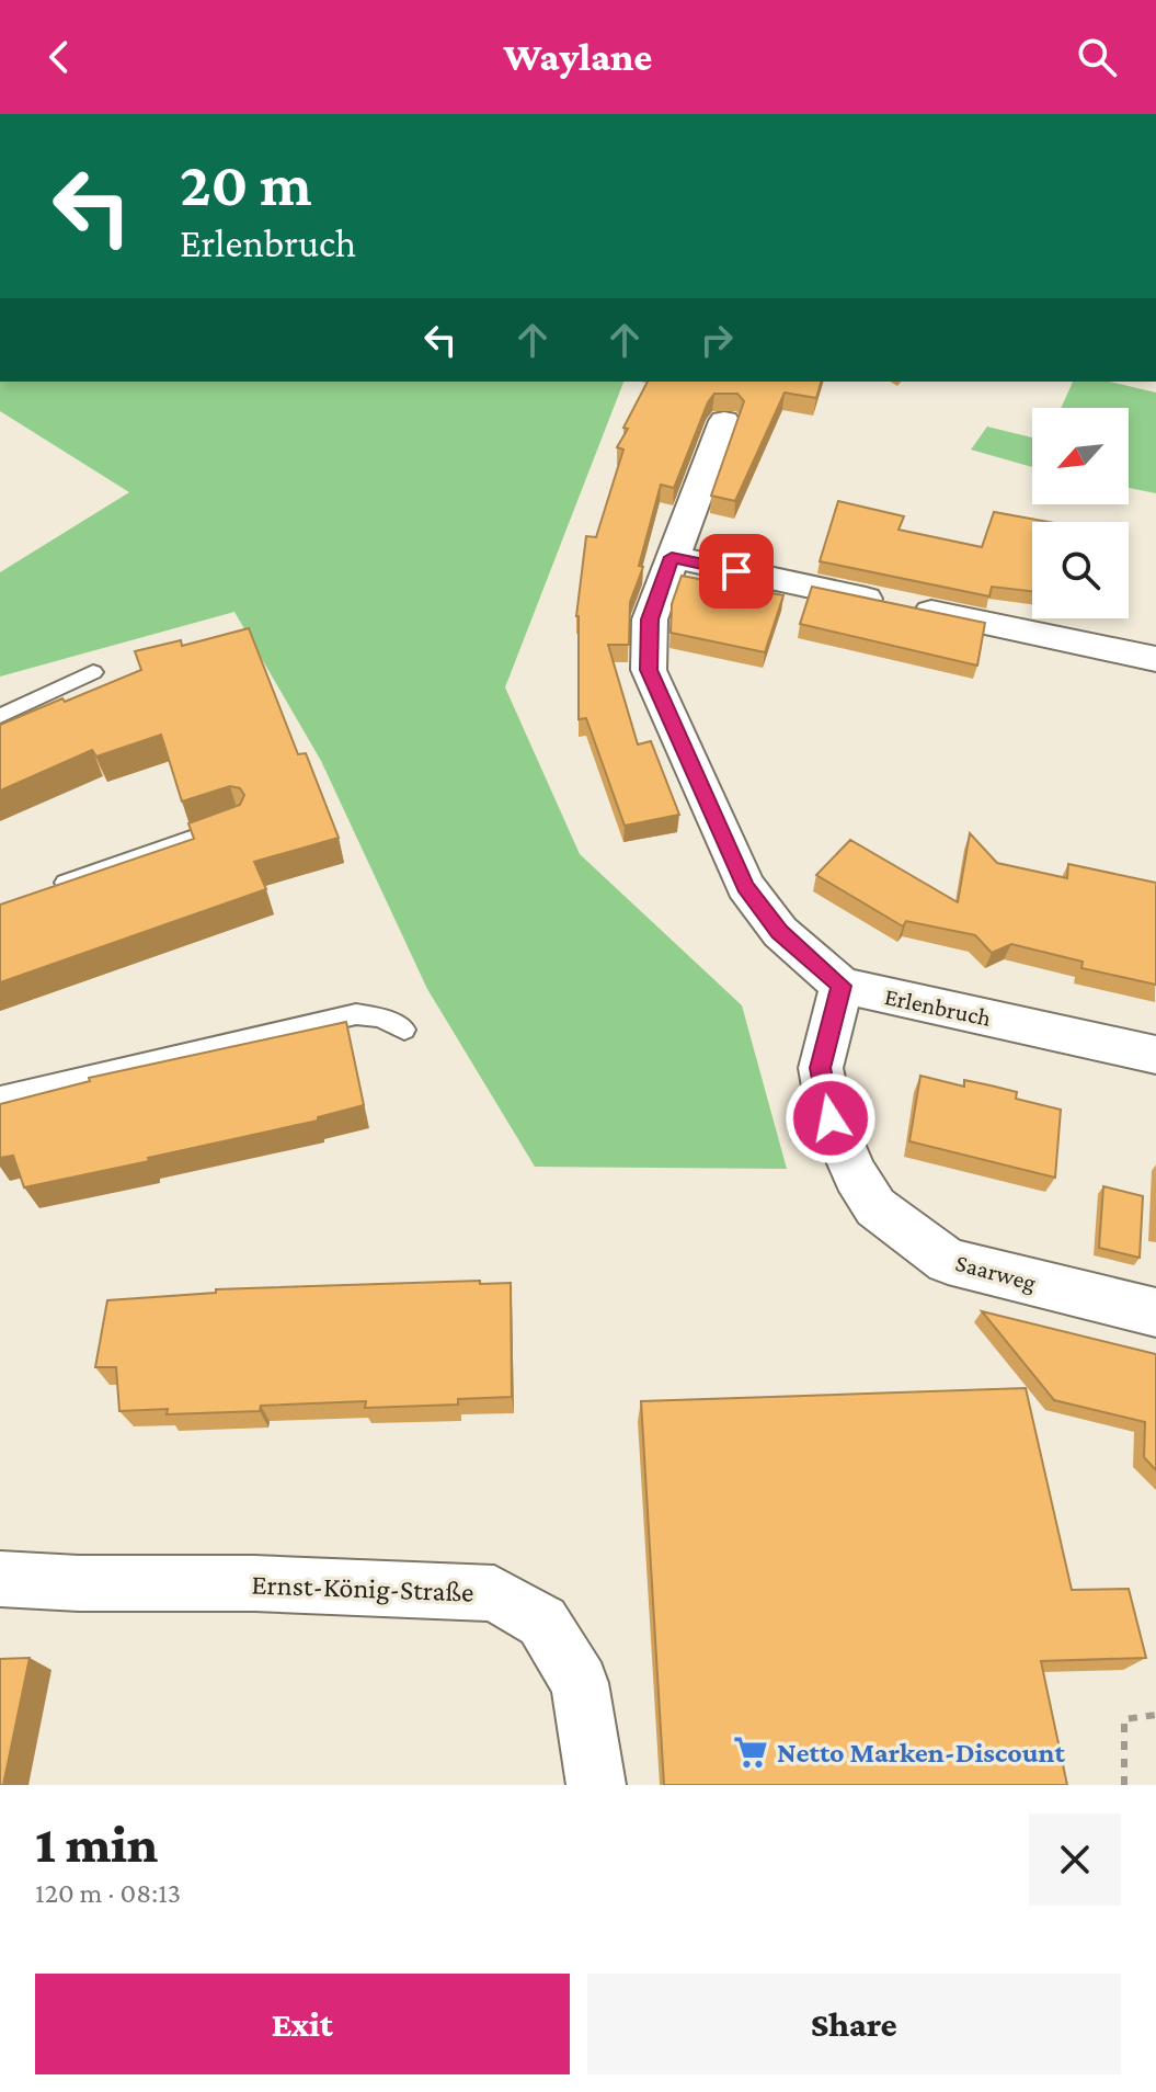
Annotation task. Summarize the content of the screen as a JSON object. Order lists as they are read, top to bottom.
{
  "streets": {
    "street": ["Erlenbruch", "Saarweg", "Ernst-König-Straße"]
  },
  "crossings": [
    ["Erlenbruch", "Saarweg"]
  ],
  "places": {
    "supermarket": ["Netto Marken-Discount"]
  },
  "north": "bottom left",
  "page": {
    "header": "Waylane",
    "turn": ["20 m", "Erlenbruch"],
    "heading": ["1 min", "120 m · 08:13"],
    "buttons": ["Exit", "Share"]
  }
}
